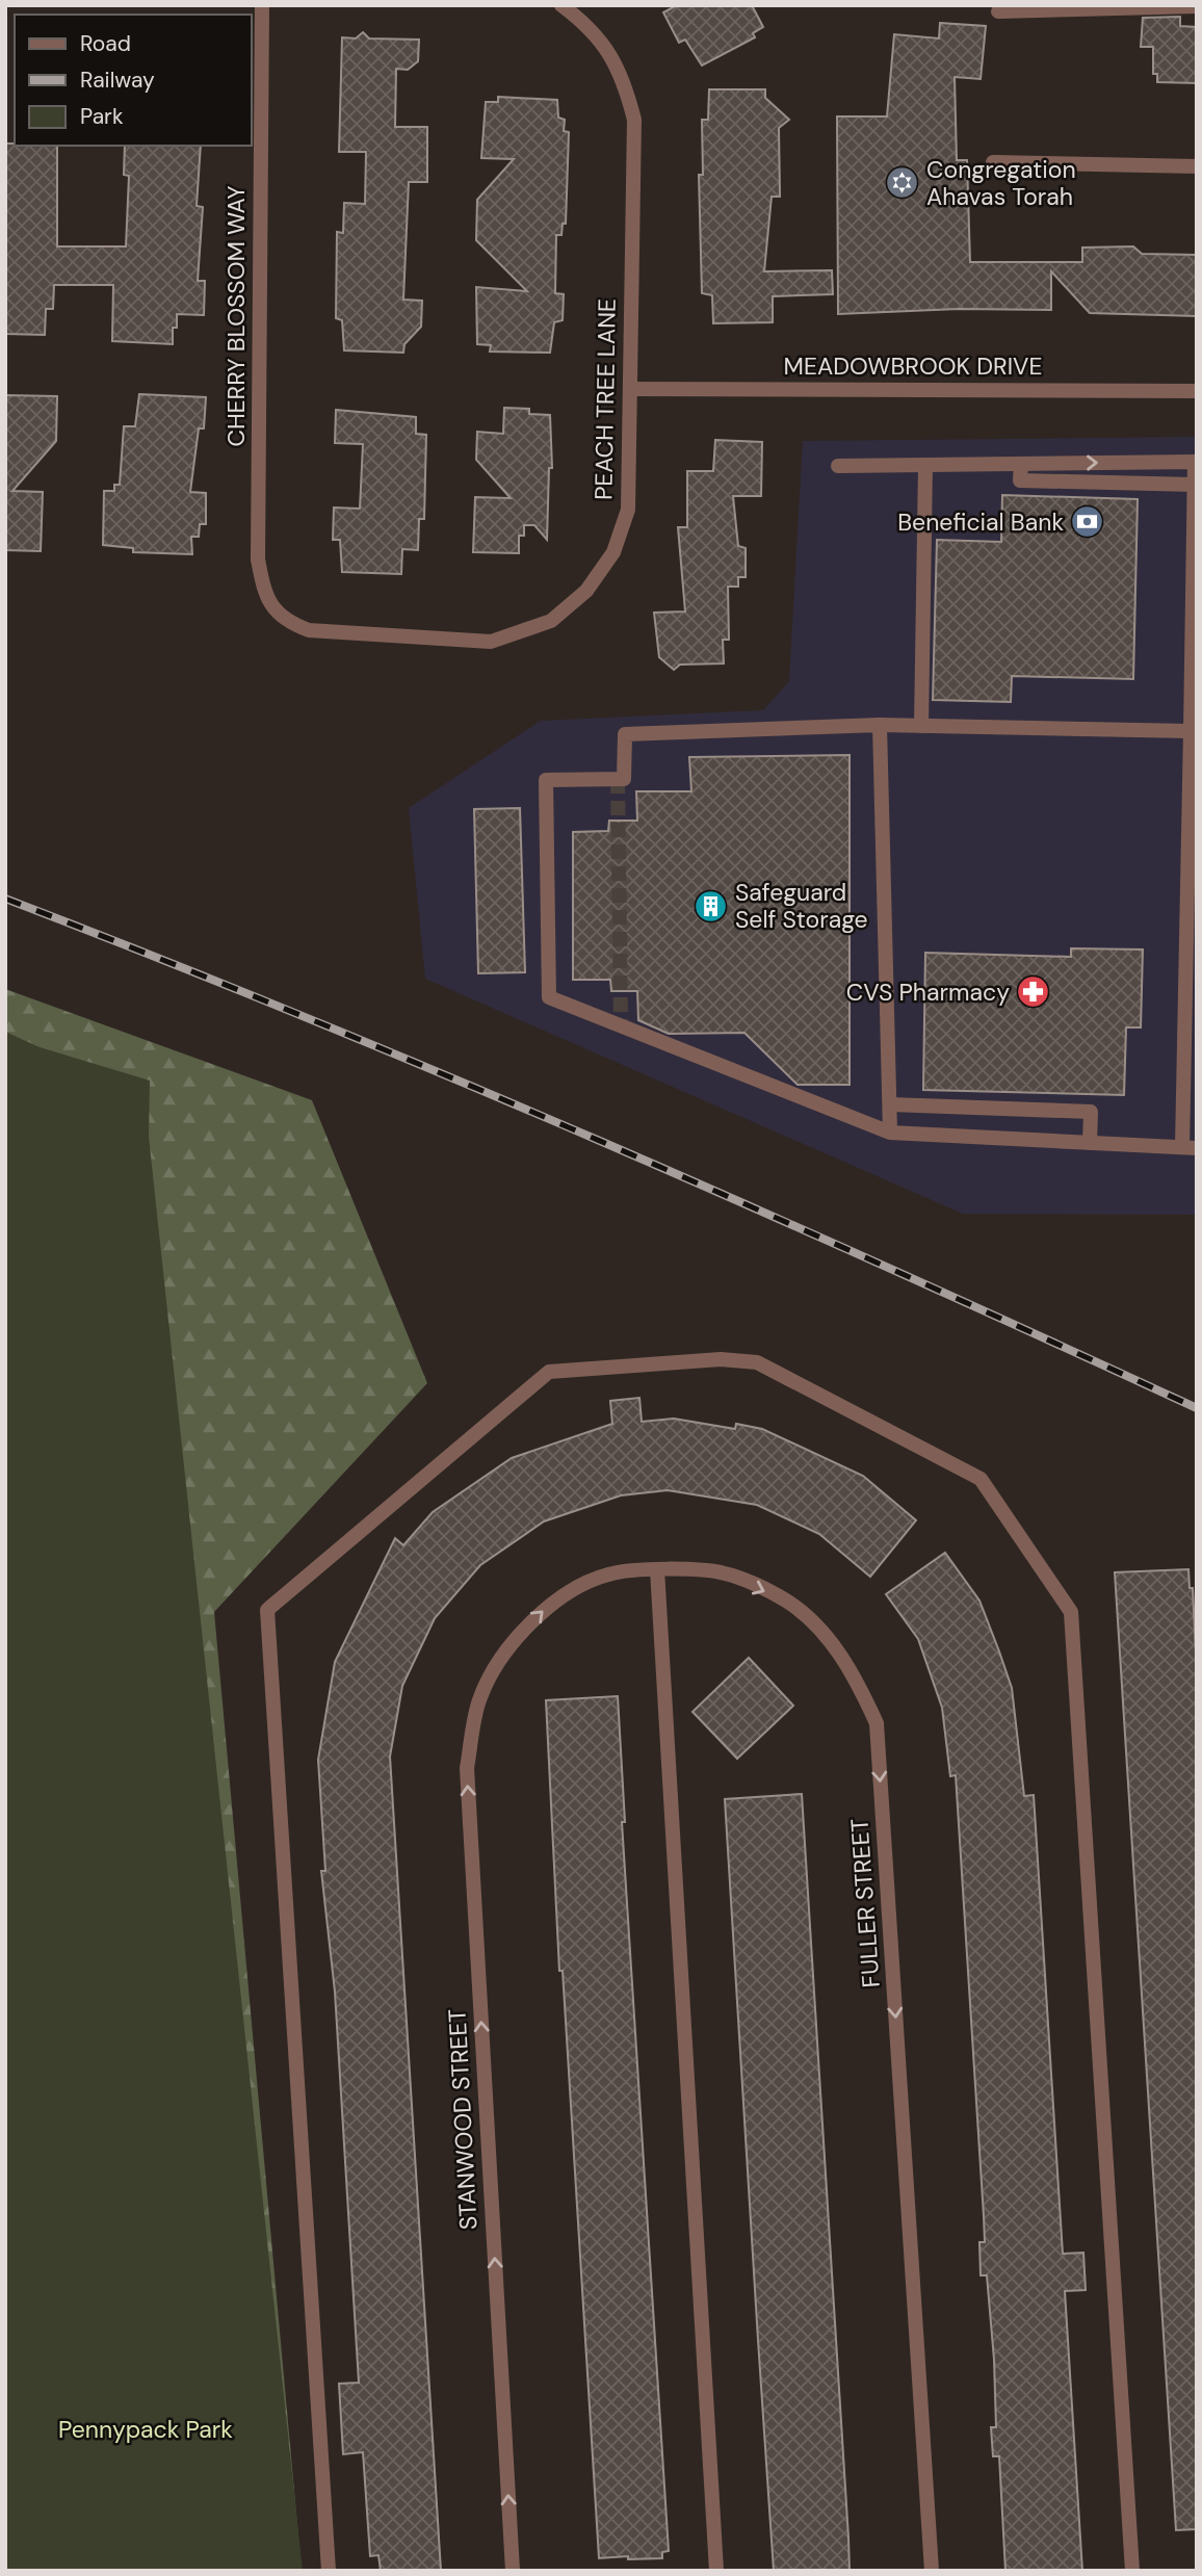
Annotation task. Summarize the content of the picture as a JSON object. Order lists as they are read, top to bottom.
{
  "streets": {
    "street": [
      "CHERRY BLOSSOM WAY",
      "MEADOWBROOK DRIVE",
      "PEACH TREE LANE",
      "FULLER STREET",
      "STANWOOD STREET"
    ]
  },
  "crossings": [
    ["CHERRY BLOSSOM WAY", "PEACH TREE LANE"],
    ["MEADOWBROOK DRIVE", "PEACH TREE LANE"],
    ["FULLER STREET", "STANWOOD STREET"]
  ],
  "one_way": ["STANWOOD STREET"],
  "parks": ["Pennypack Park"],
  "places": {
    "synagogue": ["Congregation Ahavas Torah"],
    "bank": ["Beneficial Bank"],
    "building": ["Safeguard Self Storage"],
    "pharmacy": ["CVS Pharmacy"]
  },
  "legend": ["Road", "Railway", "Park"]
}
